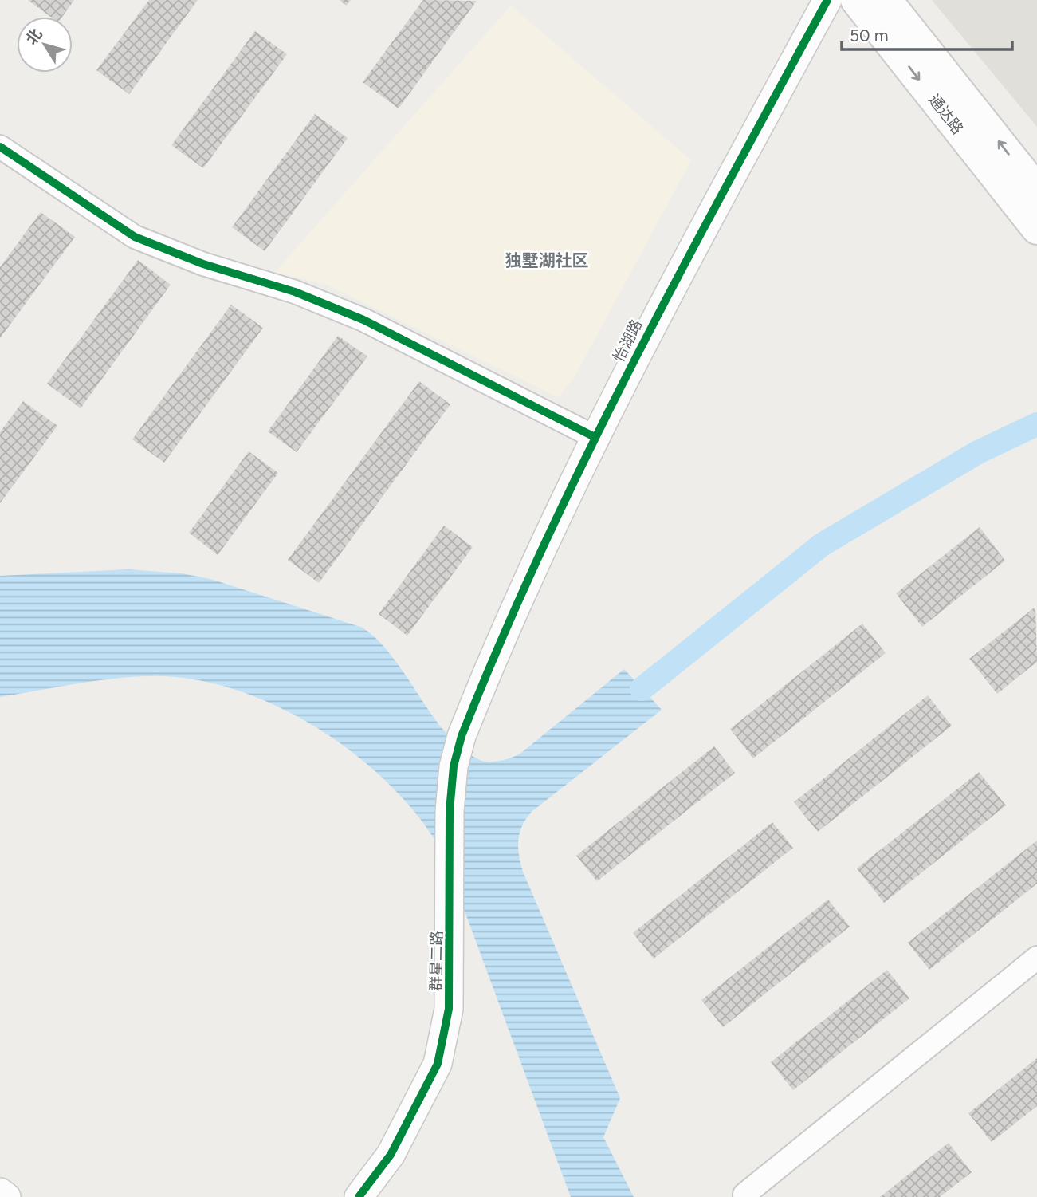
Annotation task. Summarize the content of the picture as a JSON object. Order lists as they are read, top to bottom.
{
  "streets": {
    "main road": ["通达路"],
    "street": ["怡湖路", "群星二路"]
  },
  "crossings": [
    ["怡湖路", "群星二路"]
  ],
  "districts": ["独墅湖社区"],
  "scale_bar": "50 m",
  "north": "top left"
}
